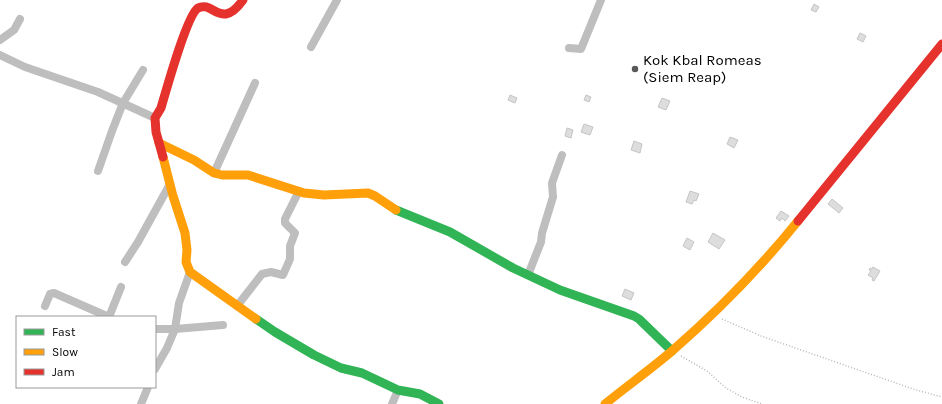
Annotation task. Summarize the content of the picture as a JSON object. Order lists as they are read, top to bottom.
{
  "places": ["Kok Kbal Romeas (Siem Reap)"],
  "legend": ["Fast", "Slow", "Jam"]
}
